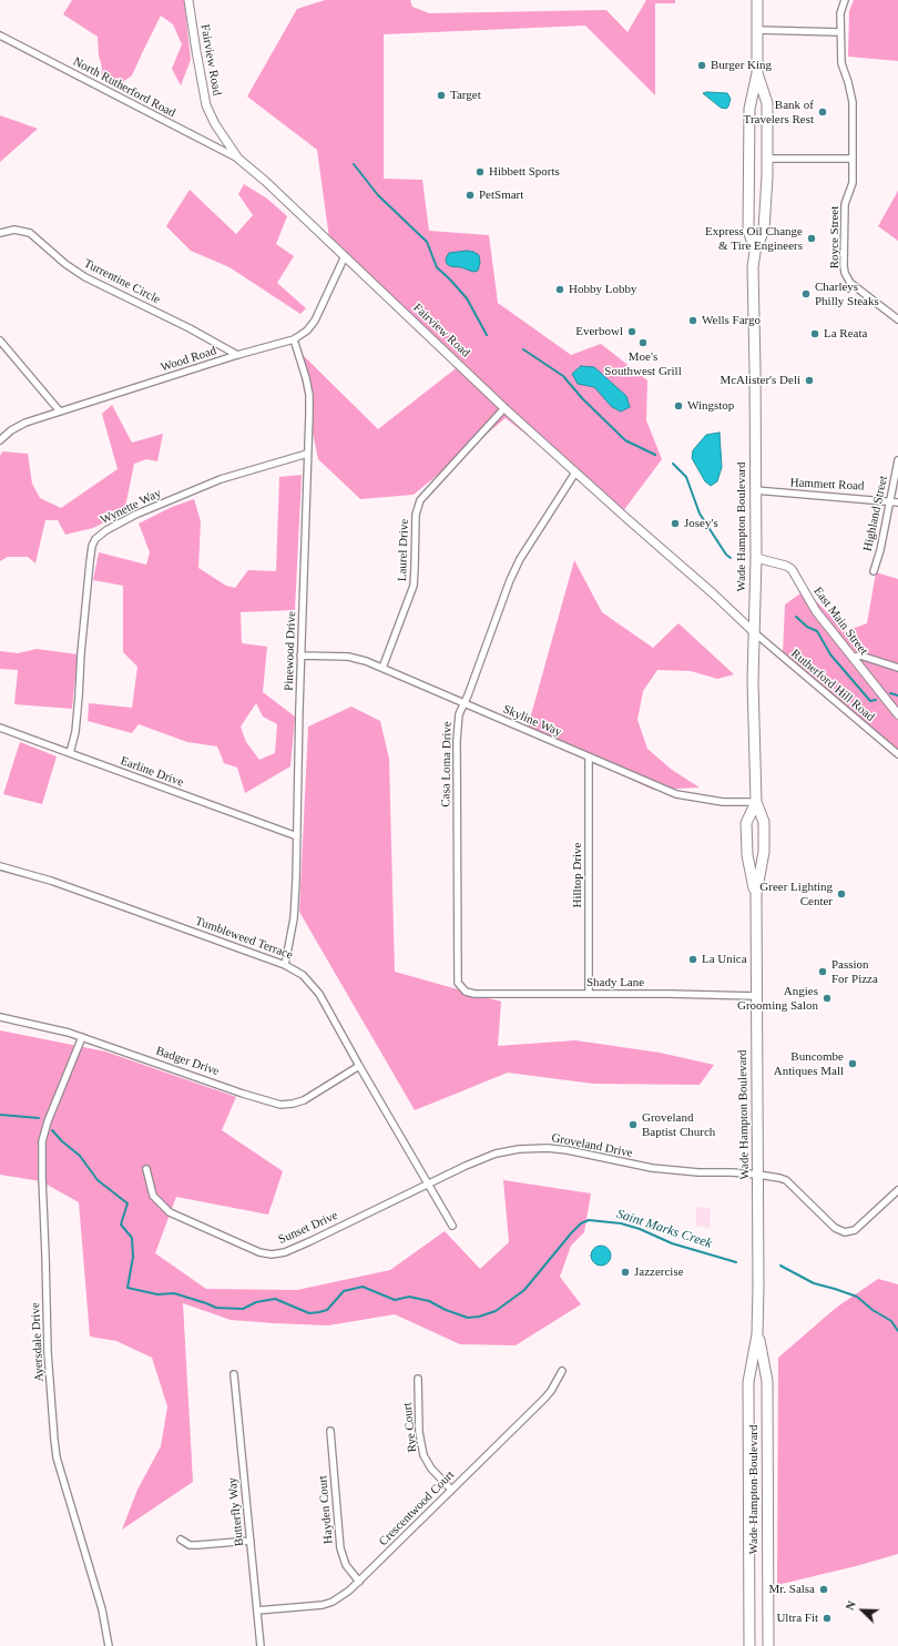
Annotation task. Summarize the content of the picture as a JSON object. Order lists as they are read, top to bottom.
{
  "streets": {
    "main road": ["Wade Hampton Boulevard"],
    "street": [
      "Fairview Road",
      "North Rutherford Road",
      "Royce Street",
      "Turrentine Circle",
      "Wood Road",
      "Hammett Road",
      "Wynette Way",
      "Highland Street",
      "Laurel Drive",
      "East Main Street",
      "Pinewood Drive",
      "Rutherford Hill Road",
      "Skyline Way",
      "Casa Loma Drive",
      "Earline Drive",
      "Hilltop Drive",
      "Tumbleweed Terrace",
      "Shady Lane",
      "Badger Drive",
      "Groveland Drive",
      "Sunset Drive",
      "Ayersdale Drive",
      "Rye Court",
      "Crescentwood Court",
      "Hayden Court",
      "Butterfly Way"
    ]
  },
  "crossings": [
    ["Fairview Road", "North Rutherford Road"],
    ["Fairview Road", "Wood Road"],
    ["Fairview Road", "Wade Hampton Boulevard"],
    ["Fairview Road", "Laurel Drive"],
    ["Fairview Road", "Rutherford Hill Road"],
    ["Fairview Road", "Casa Loma Drive"],
    ["Turrentine Circle", "Wood Road"],
    ["Wood Road", "Pinewood Drive"],
    ["Hammett Road", "Highland Street"],
    ["Hammett Road", "Wade Hampton Boulevard"],
    ["Wynette Way", "Pinewood Drive"],
    ["Wynette Way", "Earline Drive"],
    ["Wade Hampton Boulevard", "East Main Street"],
    ["Wade Hampton Boulevard", "Rutherford Hill Road"],
    ["Wade Hampton Boulevard", "Skyline Way"],
    ["Wade Hampton Boulevard", "Shady Lane"],
    ["Wade Hampton Boulevard", "Groveland Drive"],
    ["Laurel Drive", "Skyline Way"],
    ["Pinewood Drive", "Skyline Way"],
    ["Pinewood Drive", "Earline Drive"],
    ["Pinewood Drive", "Tumbleweed Terrace"],
    ["Skyline Way", "Casa Loma Drive"],
    ["Skyline Way", "Hilltop Drive"],
    ["Casa Loma Drive", "Shady Lane"],
    ["Hilltop Drive", "Shady Lane"],
    ["Tumbleweed Terrace", "Badger Drive"],
    ["Tumbleweed Terrace", "Groveland Drive"],
    ["Tumbleweed Terrace", "Sunset Drive"],
    ["Badger Drive", "Ayersdale Drive"],
    ["Groveland Drive", "Sunset Drive"],
    ["Rye Court", "Crescentwood Court"],
    ["Crescentwood Court", "Hayden Court"],
    ["Crescentwood Court", "Butterfly Way"]
  ],
  "water": ["Saint Marks Creek"],
  "places": [
    "Burger King",
    "Target",
    "Bank of Travelers Rest",
    "Hibbett Sports",
    "PetSmart",
    "Express Oil Change & Tire Engineers",
    "Hobby Lobby",
    "Charleys Philly Steaks",
    "Wells Fargo",
    "Everbowl",
    "La Reata",
    "Moe's Southwest Grill",
    "McAlister's Deli",
    "Wingstop",
    "Josey's",
    "Greer Lighting Center",
    "La Unica",
    "Passion For Pizza",
    "Angies Grooming Salon",
    "Buncombe Antiques Mall",
    "Groveland Baptist Church",
    "Jazzercise",
    "Mr. Salsa",
    "Ultra Fit"
  ],
  "north": "top left"
}
